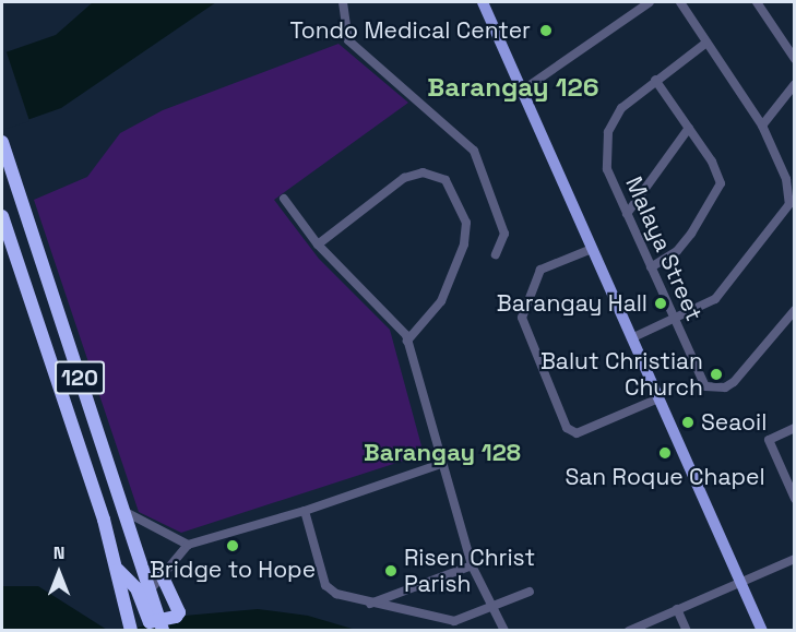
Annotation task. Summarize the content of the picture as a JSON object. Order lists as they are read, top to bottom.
{
  "streets": {
    "highway": ["120"],
    "street": ["Malaya Street"]
  },
  "districts": ["Barangay 126", "Barangay 128"],
  "places": [
    "Tondo Medical Center",
    "Barangay Hall",
    "Balut Christian Church",
    "Seaoil",
    "San Roque Chapel",
    "Bridge to Hope",
    "Risen Christ Parish"
  ],
  "north": "top"
}
